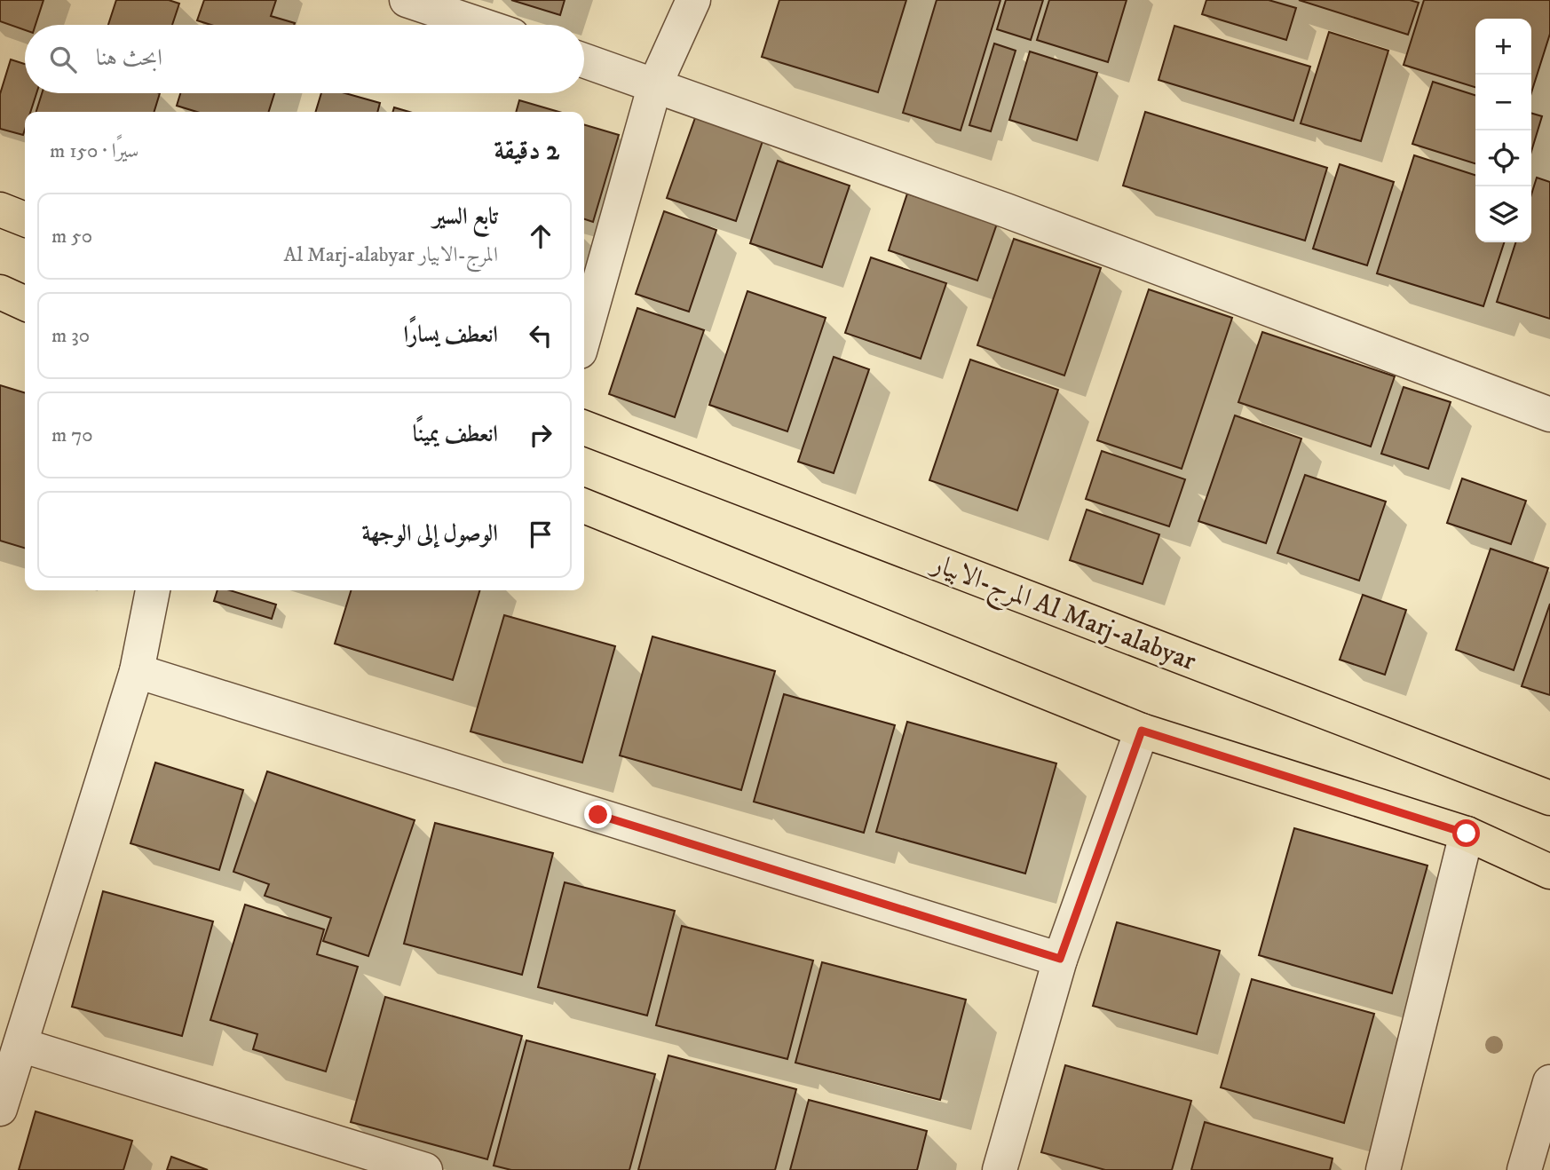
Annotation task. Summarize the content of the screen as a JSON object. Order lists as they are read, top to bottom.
{
  "streets": {
    "main road": ["المرج-الابيار Al Marj-alabyar"]
  },
  "page": {
    "map_buttons": ["+", "−"],
    "search": "ابحث هنا",
    "heading": ["2 دقيقة", "سيرًا · 150 m"],
    "list": [
      ["تابع السير", "المرج-الابيار Al Marj-alabyar", "50 m"],
      ["انعطف يسارًا", "30 m"],
      ["انعطف يمينًا", "70 m"],
      "الوصول إلى الوجهة"
    ]
  }
}
